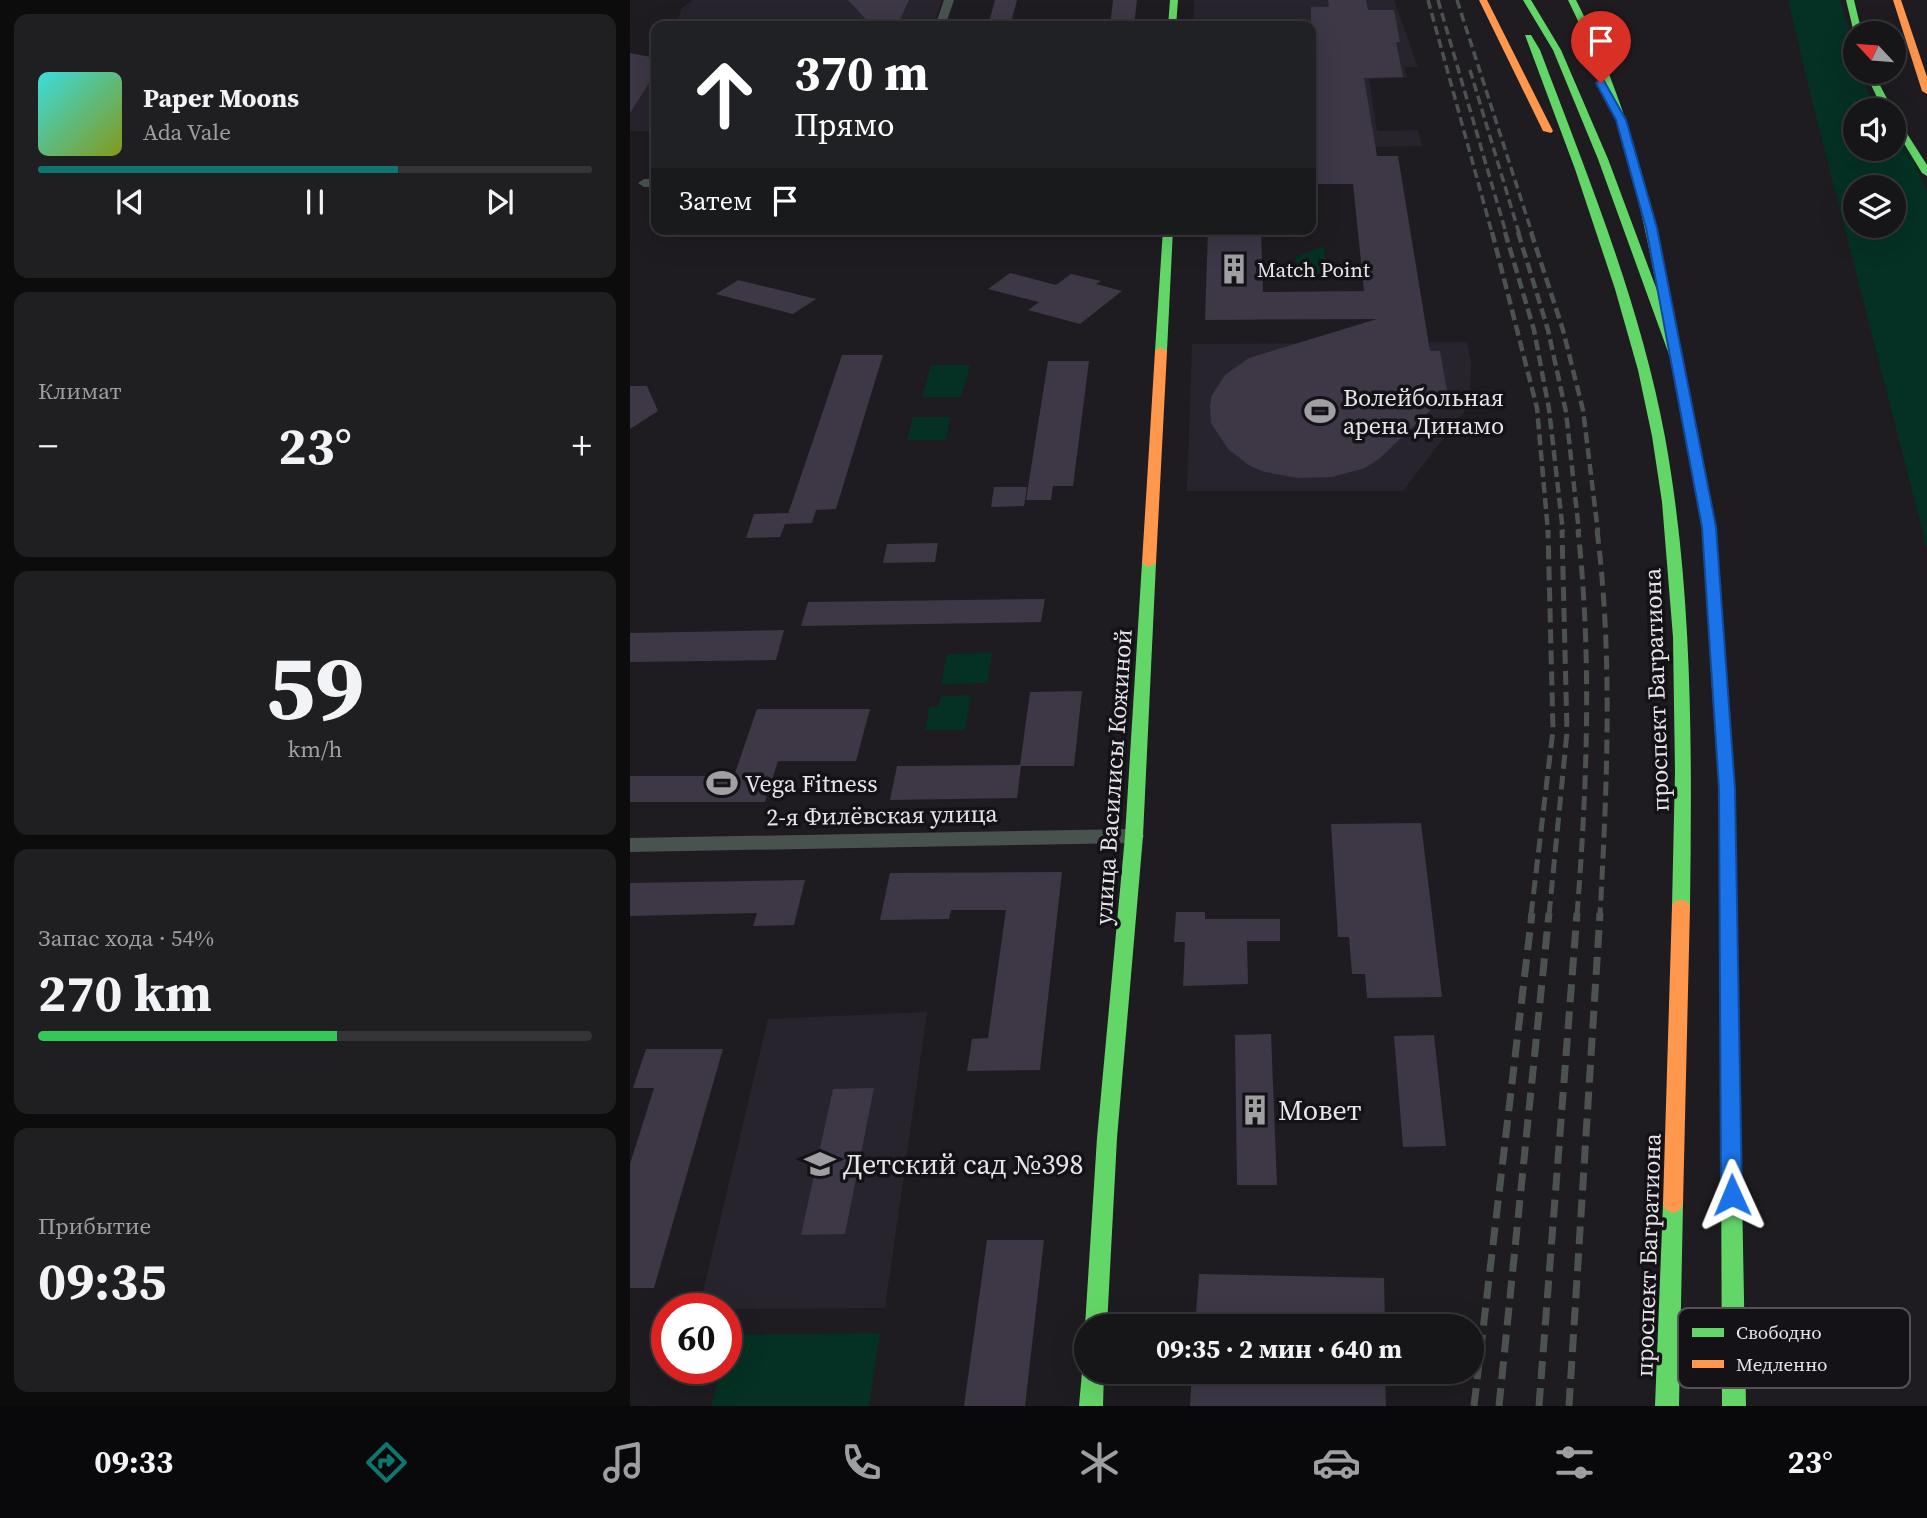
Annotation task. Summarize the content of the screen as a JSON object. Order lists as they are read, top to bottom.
{
  "streets": {
    "main road": ["проспект Багратиона", "улица Василисы Кожиной"],
    "street": ["2-я Филёвская улица"]
  },
  "crossings": [
    ["улица Василисы Кожиной", "2-я Филёвская улица"]
  ],
  "places": {
    "building": ["Match Point", "Мовет"],
    "sports": ["Волейбольная арена Динамо", "Vega Fitness"],
    "school or university": ["Детский сад №398"]
  },
  "legend": ["Свободно", "Медленно"],
  "north": "top left",
  "page": {
    "turn": ["370 m", "Прямо"],
    "song": ["Paper Moons", "Ada Vale"],
    "then": "Затем",
    "tile": [
      "Климат",
      ["59", "km/h"],
      ["Запас хода · 54%", "270 km"],
      ["Прибытие", "09:35"]
    ],
    "heat": ["−", "23°", "+"],
    "limit": "60",
    "trip": "09:35 · 2 мин · 640 m",
    "tabs": ["09:33", "23°"]
  }
}
